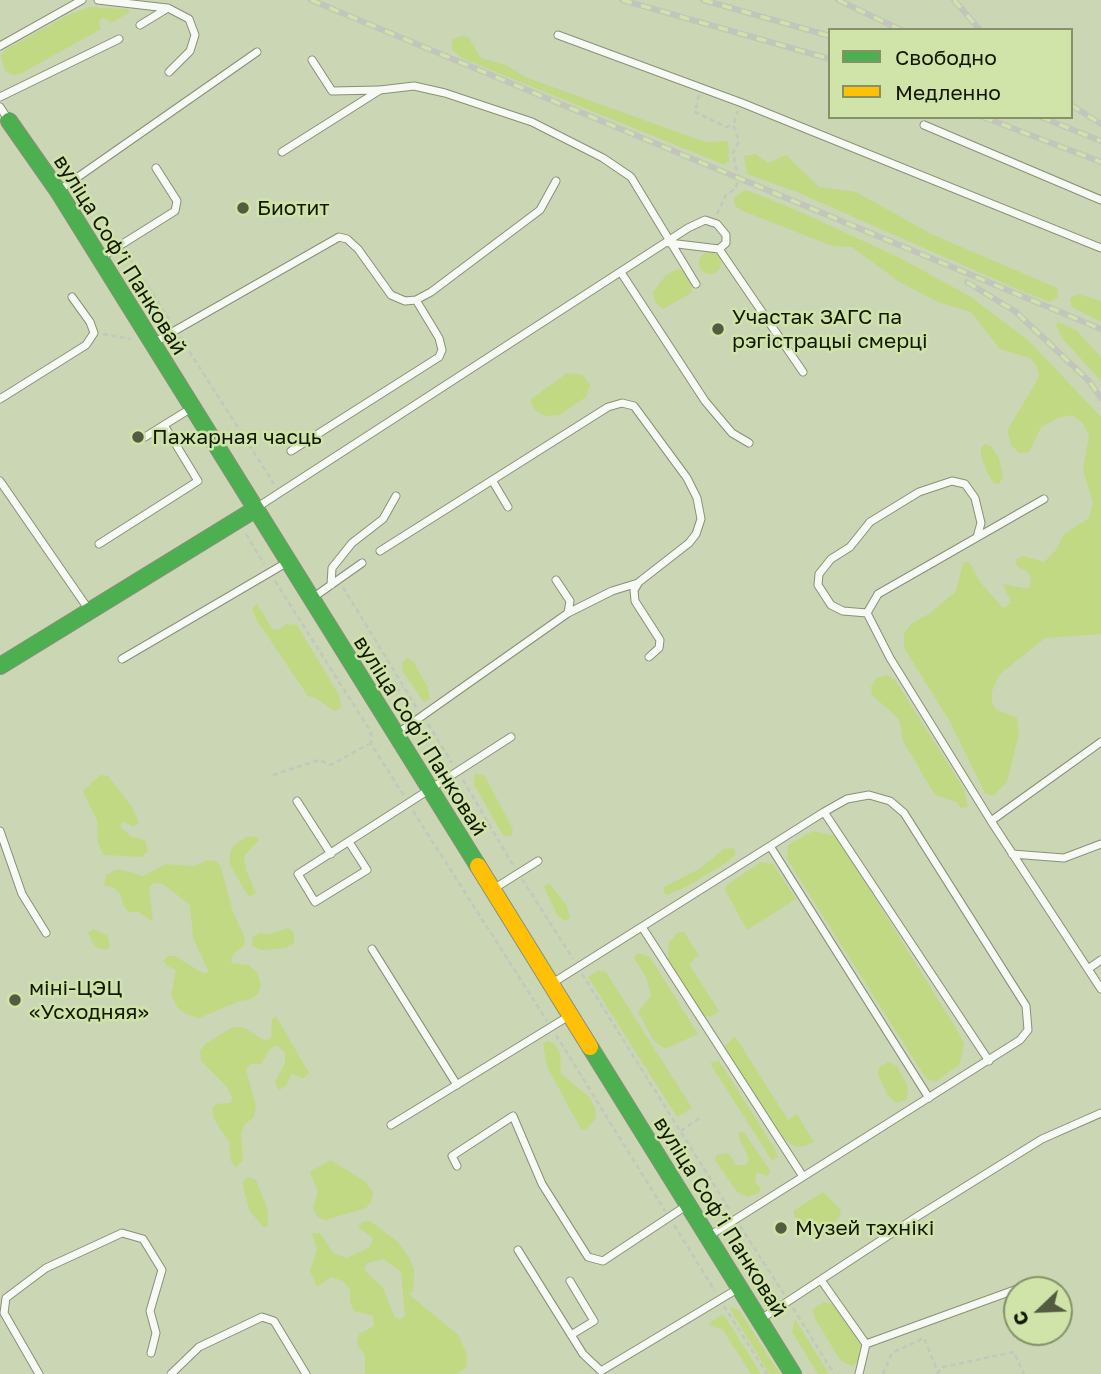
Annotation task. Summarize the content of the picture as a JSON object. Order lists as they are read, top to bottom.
{
  "streets": {
    "street": ["вуліца Софʼі Панковай"]
  },
  "places": [
    "Биотит",
    "Участак ЗАГС па рэгістрацыі смерці",
    "Пажарная часць",
    "міні-ЦЭЦ «Усходняя»",
    "Музей тэхнікі"
  ],
  "legend": ["Свободно", "Медленно"],
  "north": "bottom left"
}
